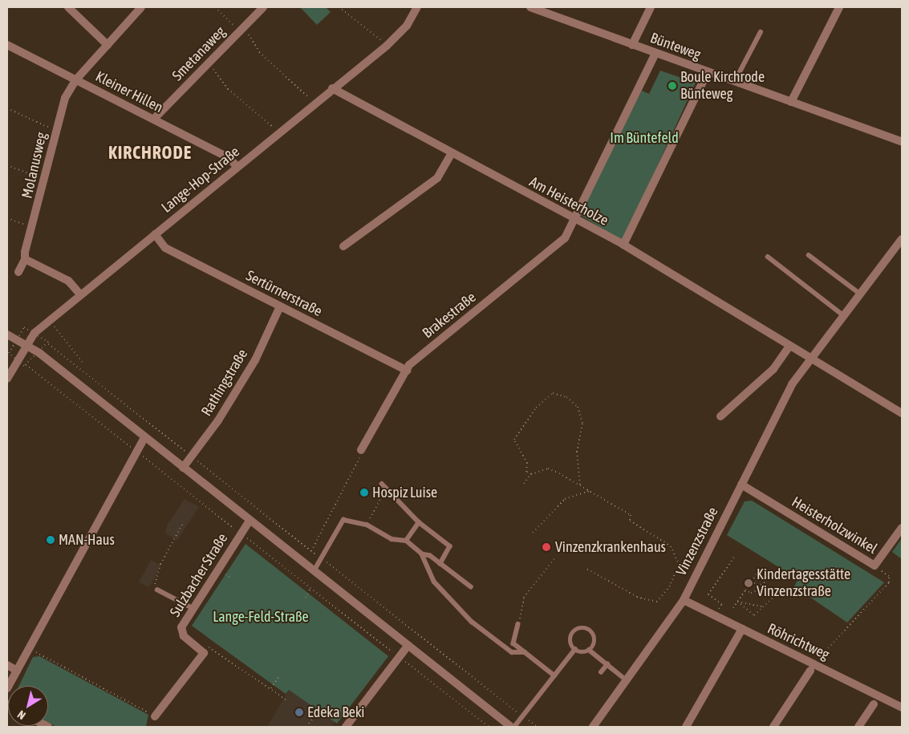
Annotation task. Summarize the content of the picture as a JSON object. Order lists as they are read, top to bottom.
{
  "streets": {
    "street": [
      "Bünteweg",
      "Smetanaweg",
      "Kleiner Hillen",
      "Molanusweg",
      "Lange-Hop-Straße",
      "Am Heisterholze",
      "Sertürnerstraße",
      "Brakestraße",
      "Rathingstraße",
      "Heisterholzwinkel",
      "Vinzenzstraße",
      "Sulzbacher Straße",
      "Röhrichtweg"
    ]
  },
  "crossings": [
    ["Bünteweg", "Brakestraße"],
    ["Smetanaweg", "Kleiner Hillen"],
    ["Kleiner Hillen", "Molanusweg"],
    ["Kleiner Hillen", "Lange-Hop-Straße"],
    ["Lange-Hop-Straße", "Am Heisterholze"],
    ["Lange-Hop-Straße", "Sertürnerstraße"],
    ["Am Heisterholze", "Brakestraße"],
    ["Am Heisterholze", "Vinzenzstraße"],
    ["Sertürnerstraße", "Brakestraße"],
    ["Sertürnerstraße", "Rathingstraße"],
    ["Heisterholzwinkel", "Vinzenzstraße"],
    ["Vinzenzstraße", "Röhrichtweg"]
  ],
  "districts": ["KIRCHRODE"],
  "parks": ["Im Büntefeld", "Lange-Feld-Straße"],
  "places": [
    "Boule Kirchrode Bünteweg",
    "Hospiz Luise",
    "MAN-Haus",
    "Vinzenzkrankenhaus",
    "Kindertagesstätte Vinzenzstraße",
    "Edeka Beki"
  ],
  "north": "bottom left"
}
